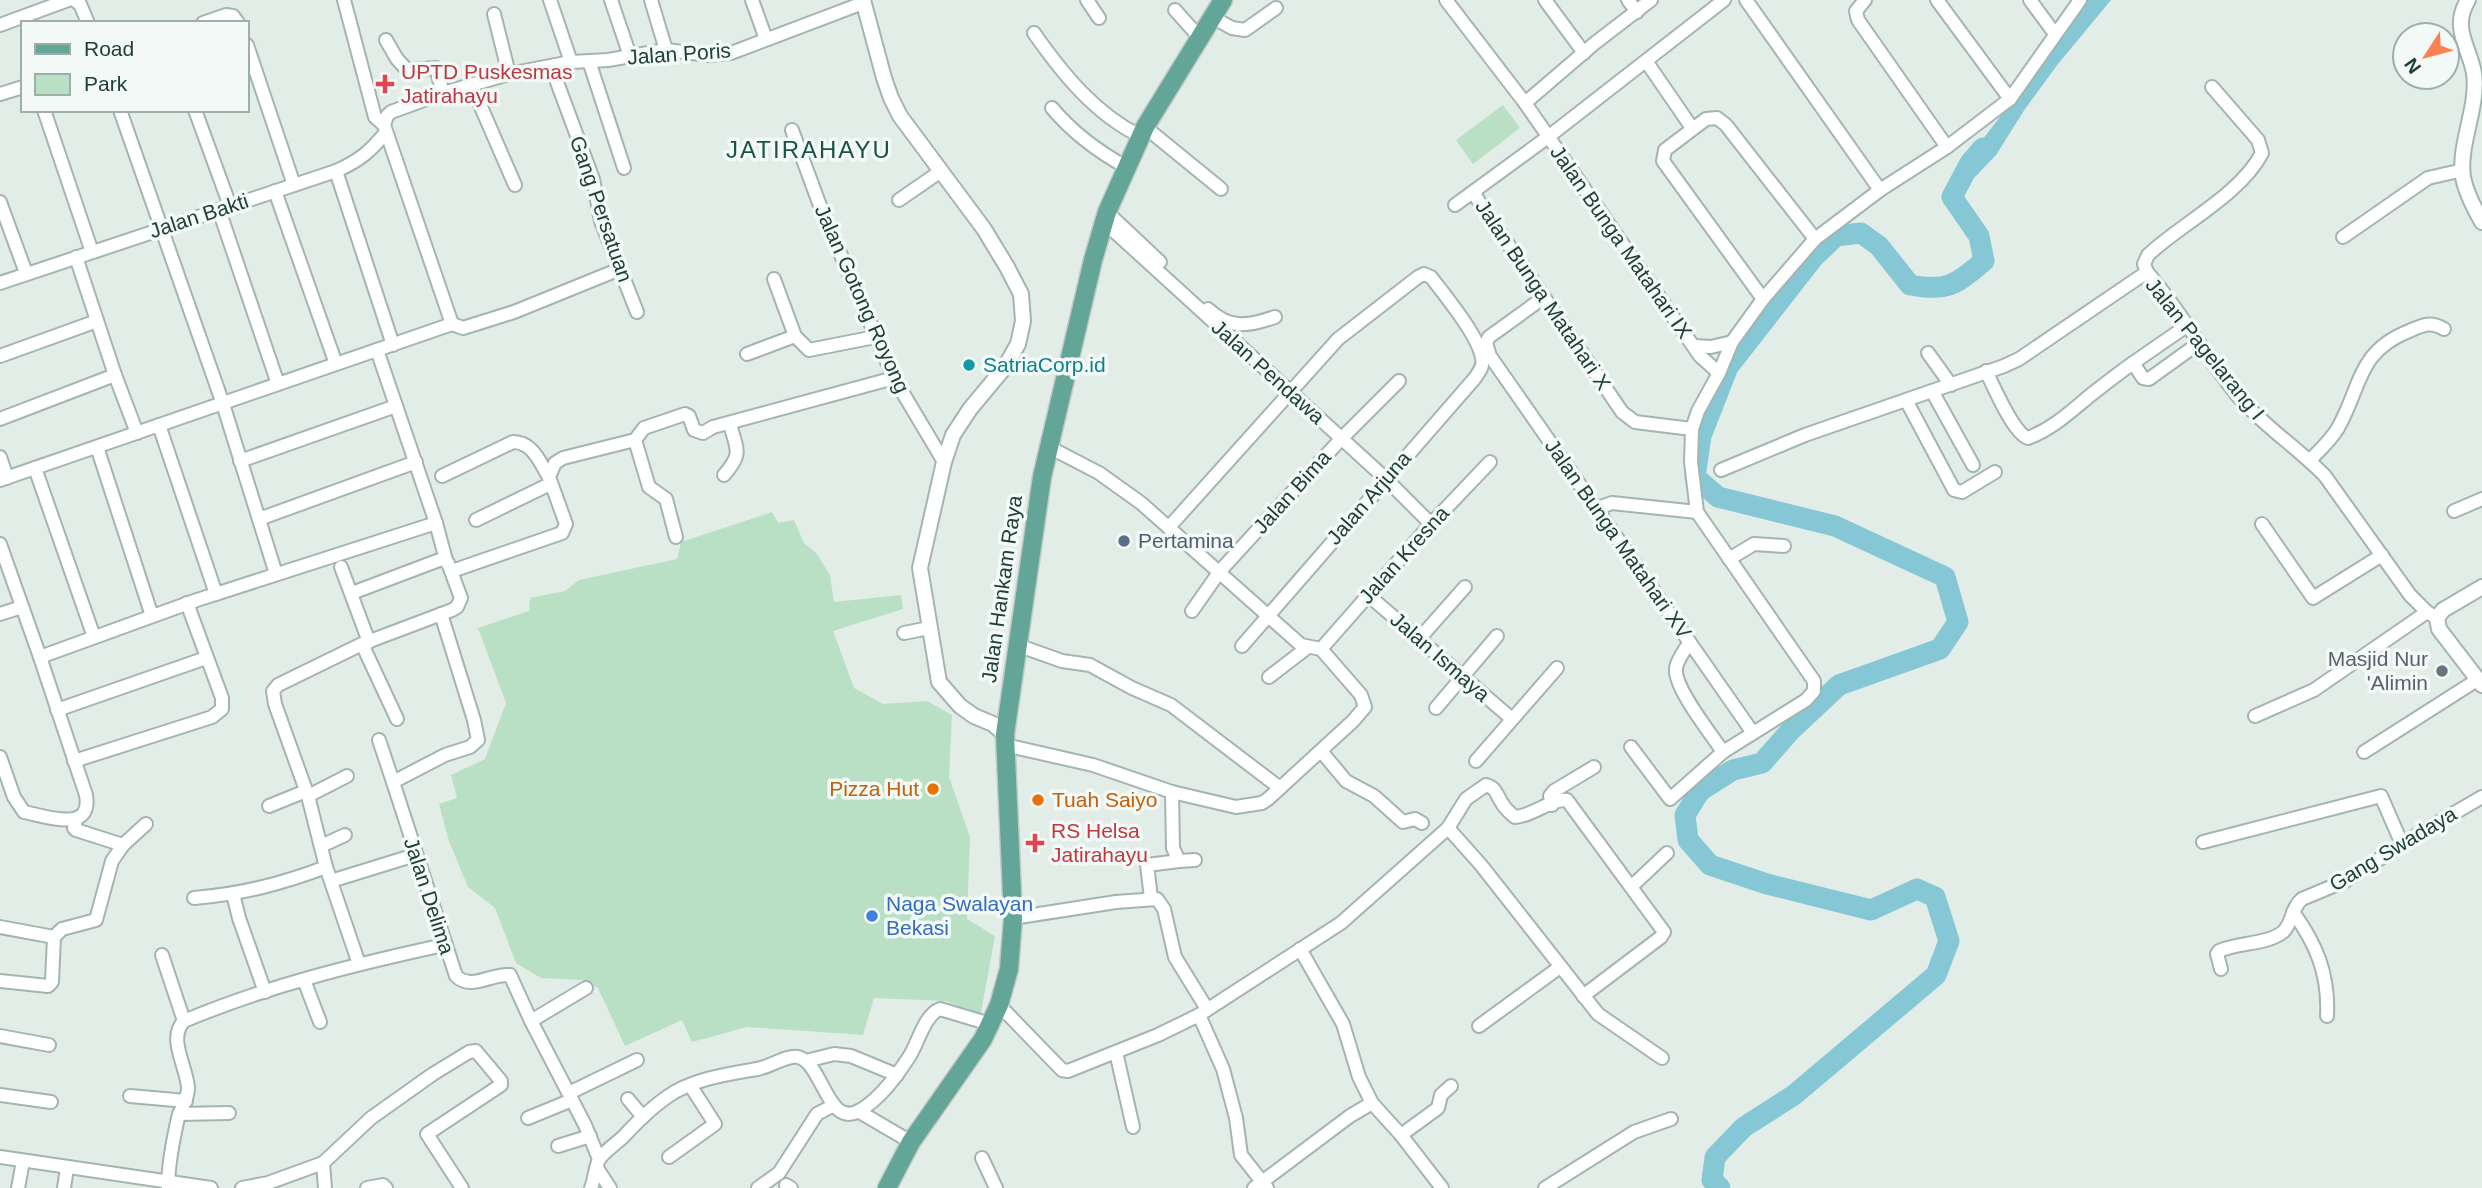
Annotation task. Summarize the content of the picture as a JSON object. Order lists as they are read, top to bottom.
{
  "streets": {
    "main road": ["Jalan Hankam Raya"],
    "street": [
      "Jalan Poris",
      "Gang Persatuan",
      "Jalan Bakti",
      "Jalan Bunga Matahari IX",
      "Jalan Bunga Matahari X",
      "Jalan Gotong Royong",
      "Jalan Pagelarang I",
      "Jalan Pendawa",
      "Jalan Bima",
      "Jalan Arjuna",
      "Jalan Bunga Matahari XV",
      "Jalan Kresna",
      "Jalan Ismaya",
      "Gang Swadaya",
      "Jalan Delima"
    ]
  },
  "crossings": [
    ["Jalan Poris", "Gang Persatuan"],
    ["Jalan Poris", "Jalan Bakti"],
    ["Jalan Bunga Matahari IX", "Jalan Bunga Matahari X"],
    ["Jalan Pendawa", "Jalan Bima"],
    ["Jalan Pendawa", "Jalan Arjuna"],
    ["Jalan Pendawa", "Jalan Bunga Matahari XV"],
    ["Jalan Pendawa", "Jalan Kresna"],
    ["Jalan Pendawa", "Jalan Hankam Raya"],
    ["Jalan Arjuna", "Jalan Bunga Matahari XV"],
    ["Jalan Kresna", "Jalan Ismaya"]
  ],
  "districts": ["JATIRAHAYU"],
  "places": {
    "health": ["UPTD Puskesmas Jatirahayu", "RS Helsa Jatirahayu"],
    "other": [
      "SatriaCorp.id",
      "Pertamina",
      "Masjid Nur 'Alimin",
      "Pizza Hut",
      "Tuah Saiyo",
      "Naga Swalayan Bekasi"
    ]
  },
  "legend": ["Road", "Park"],
  "north": "bottom left"
}
